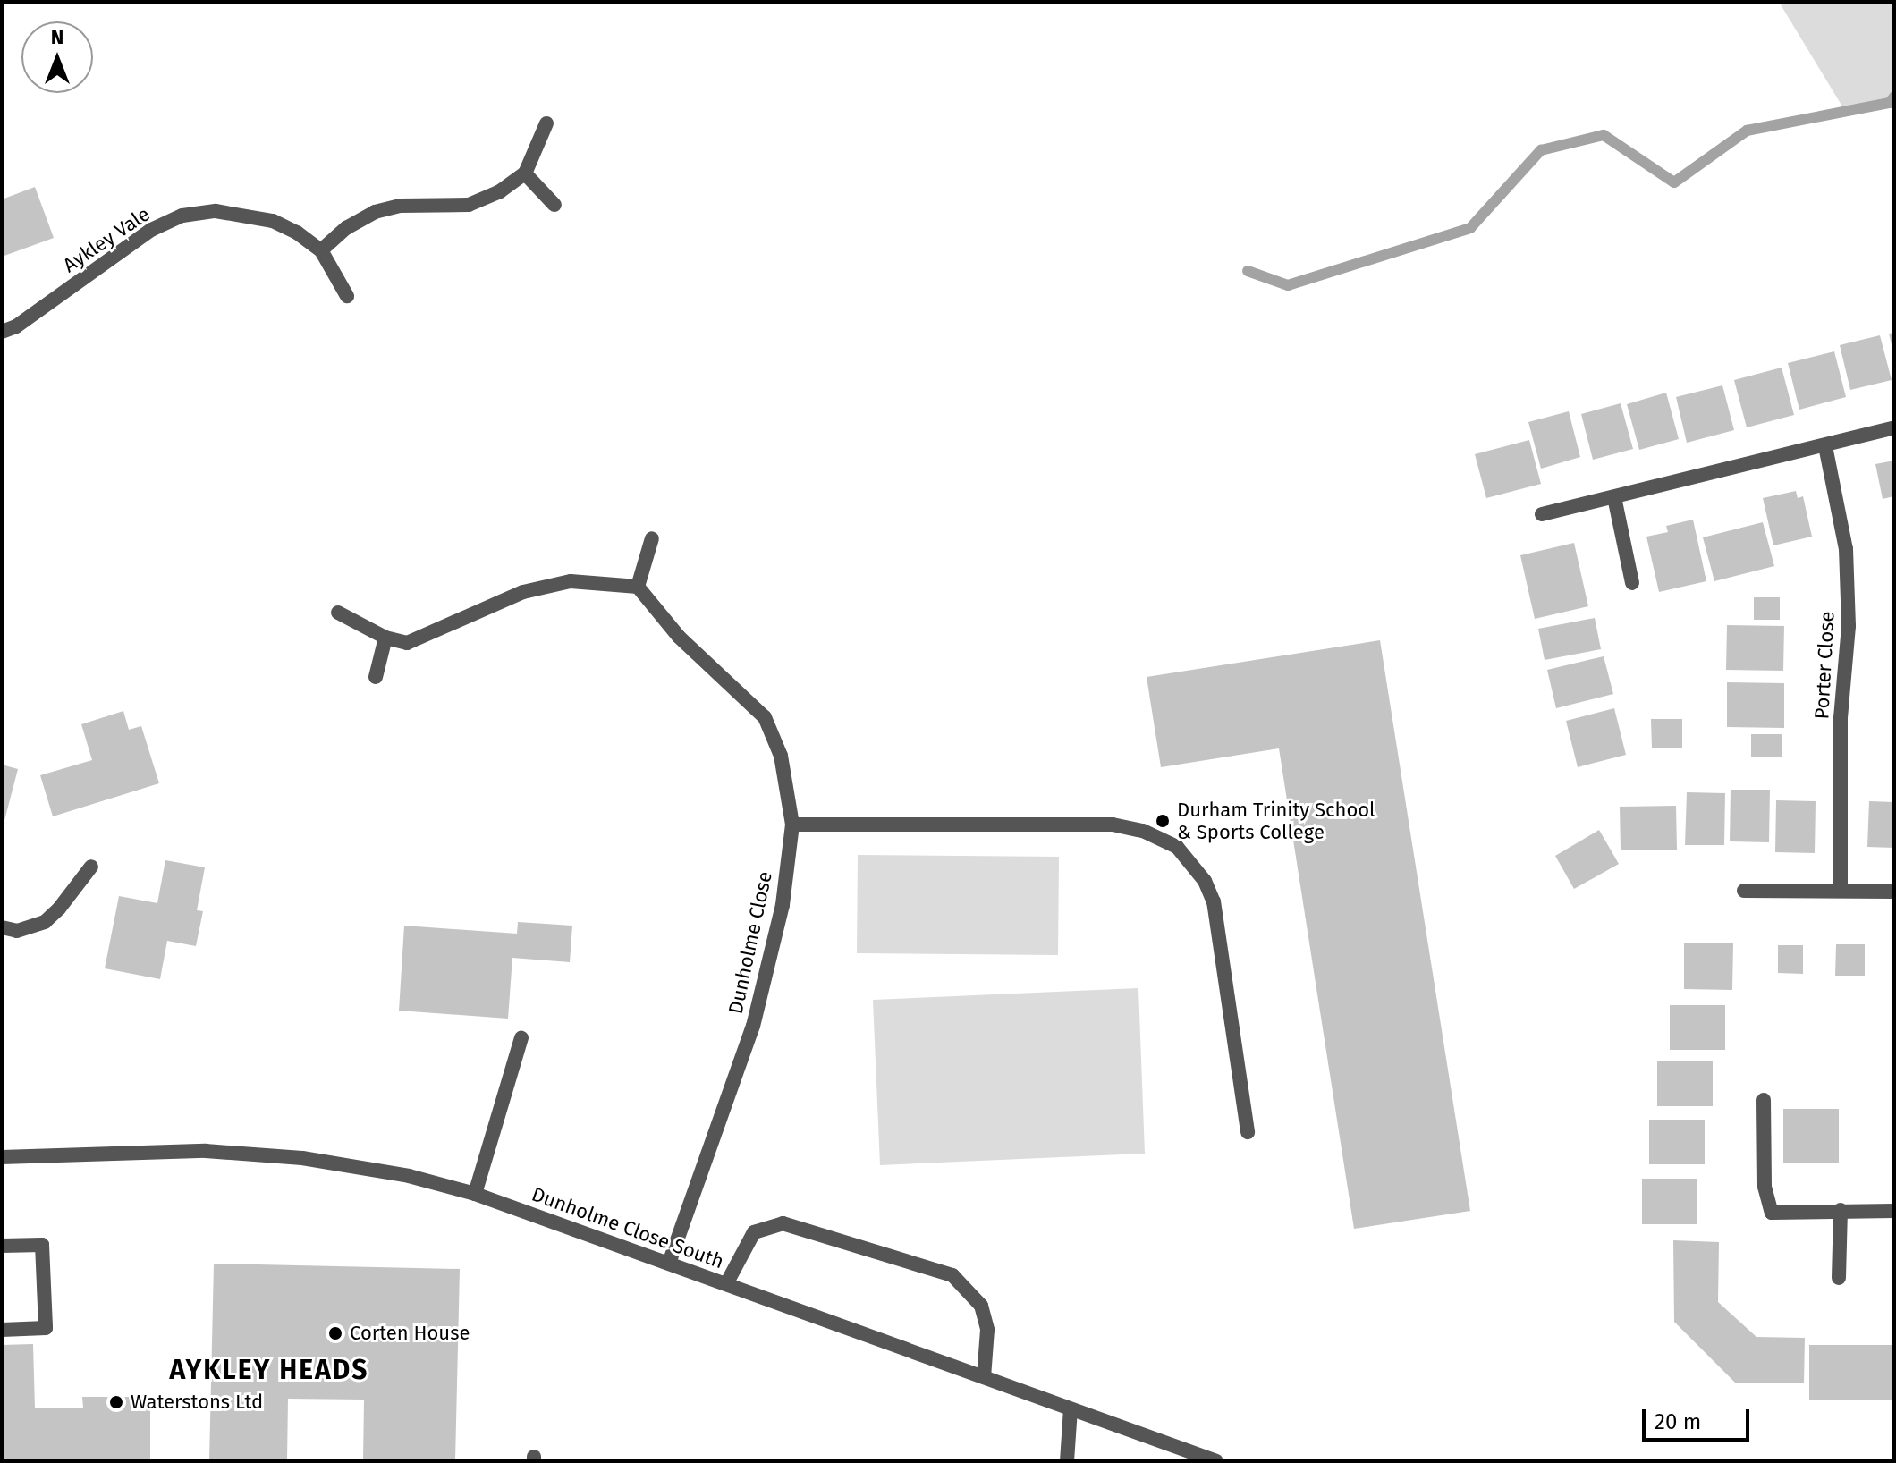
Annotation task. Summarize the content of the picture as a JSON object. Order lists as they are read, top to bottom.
{
  "streets": {
    "street": [
      "Aykley Vale",
      "Porter Close",
      "Dunholme Close",
      "Dunholme Close South"
    ]
  },
  "crossings": [
    ["Dunholme Close", "Dunholme Close South"]
  ],
  "districts": ["AYKLEY HEADS"],
  "places": ["Durham Trinity School & Sports College", "Corten House", "Waterstons Ltd"],
  "scale_bar": "20 m",
  "north": "top"
}
